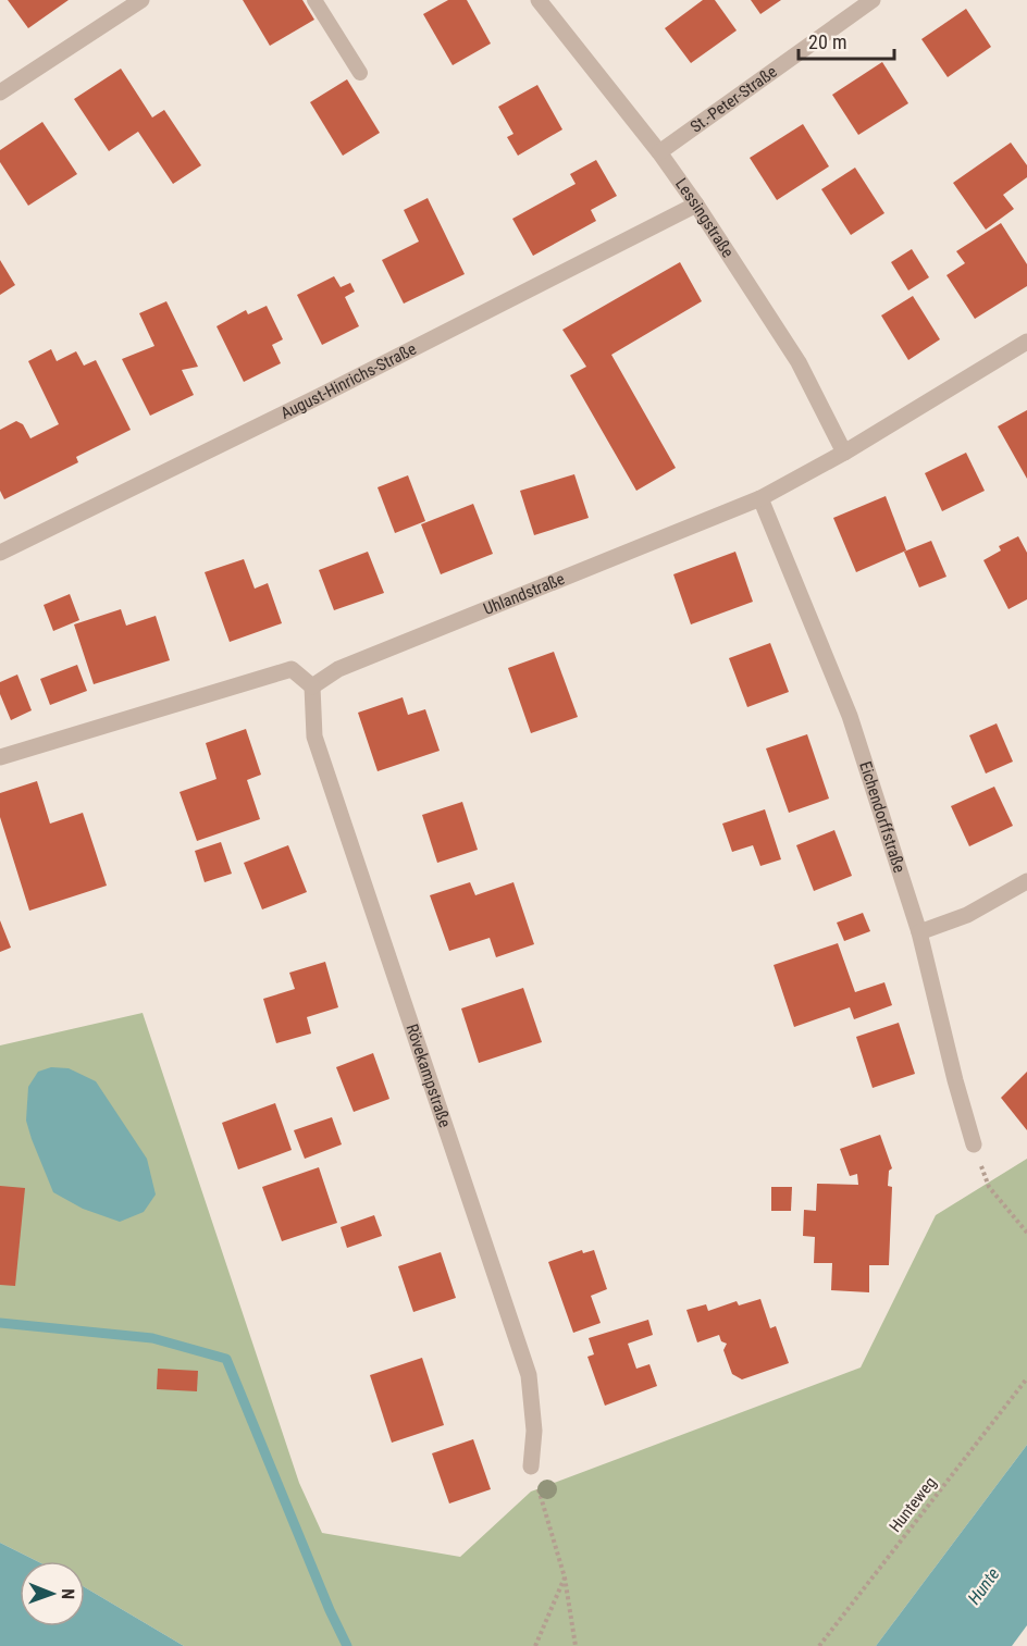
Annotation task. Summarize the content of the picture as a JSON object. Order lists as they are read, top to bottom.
{
  "streets": {
    "street": [
      "St.-Peter-Straße",
      "Lessingstraße",
      "August-Hinrichs-Straße",
      "Uhlandstraße",
      "Eichendorffstraße",
      "Rövekampstraße"
    ],
    "path": ["Hunteweg"]
  },
  "crossings": [
    ["St.-Peter-Straße", "Lessingstraße"],
    ["Lessingstraße", "August-Hinrichs-Straße"],
    ["Lessingstraße", "Uhlandstraße"],
    ["Uhlandstraße", "Eichendorffstraße"],
    ["Uhlandstraße", "Rövekampstraße"]
  ],
  "water": ["Hunte"],
  "scale_bar": "20 m",
  "north": "right"
}
